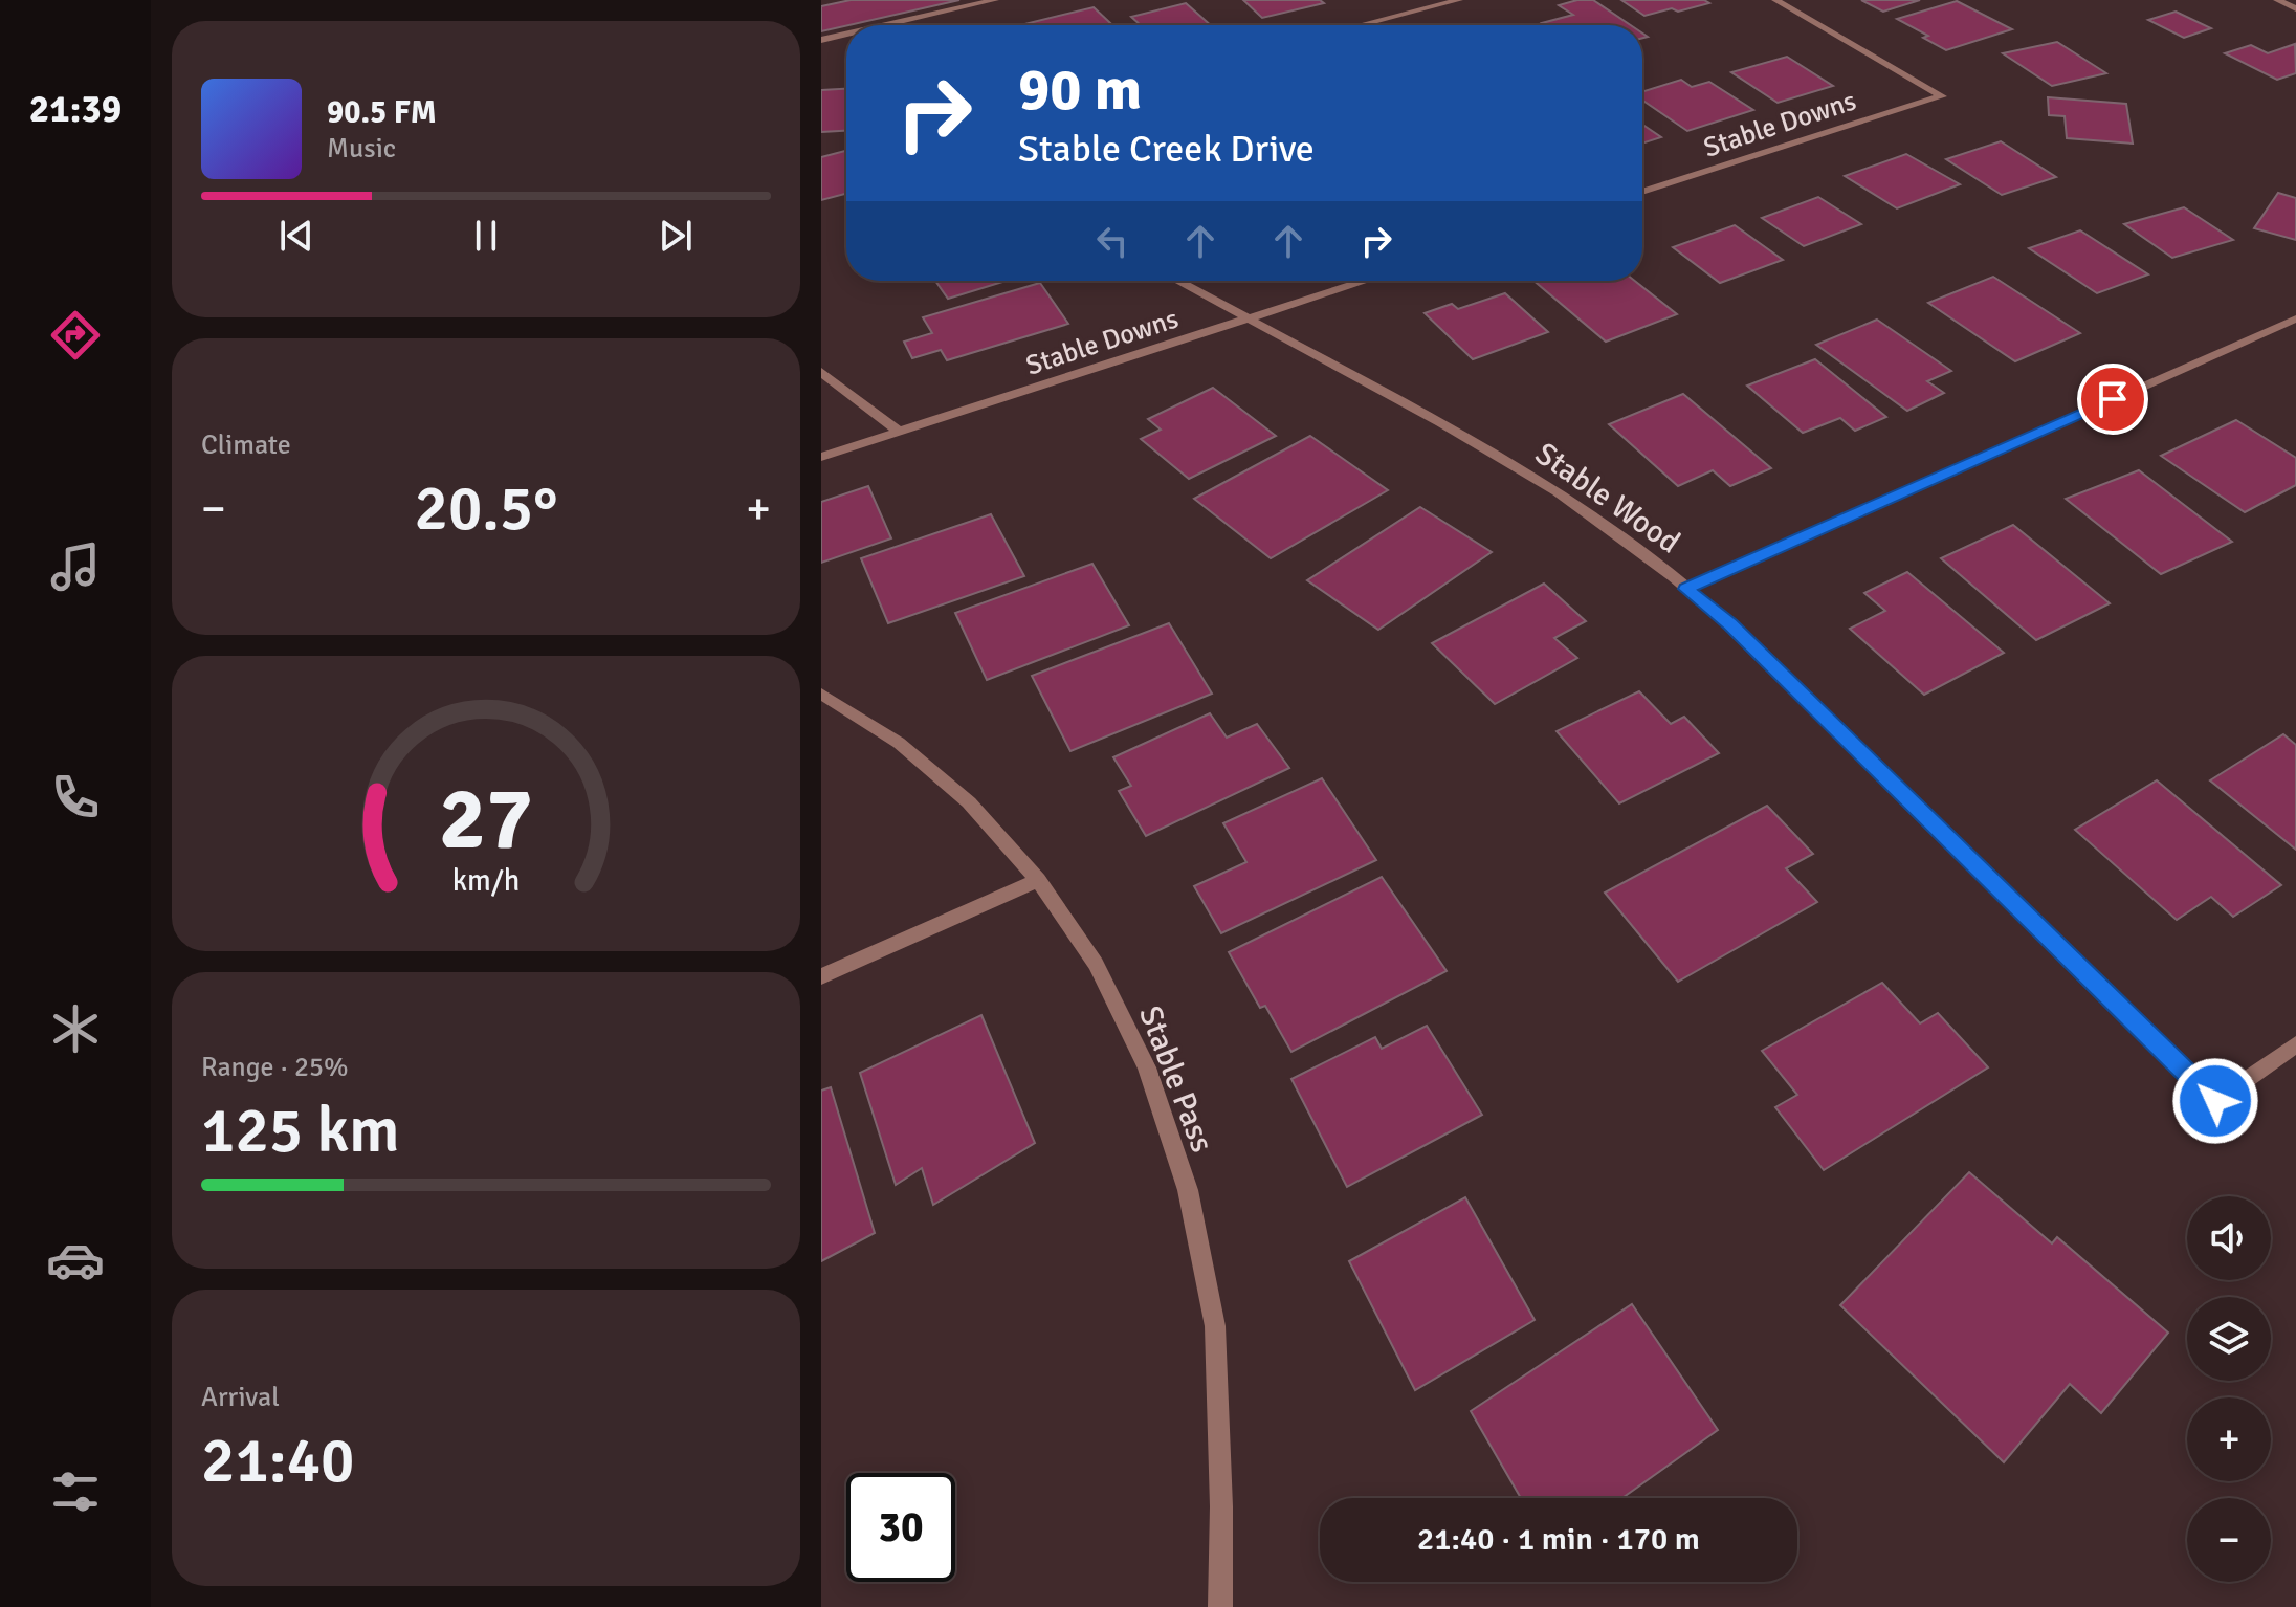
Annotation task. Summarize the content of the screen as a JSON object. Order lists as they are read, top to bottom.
{
  "streets": {
    "street": ["Stable Downs", "Stable Wood", "Stable Pass"]
  },
  "crossings": [
    ["Stable Downs", "Stable Wood"]
  ],
  "page": {
    "tabs": "21:39",
    "turn": ["90 m", "Stable Creek Drive"],
    "song": ["90.5 FM", "Music"],
    "tile": [
      "Climate",
      ["Range · 25%", "125 km"],
      ["Arrival", "21:40"]
    ],
    "heat": ["−", "20.5°", "+"],
    "map_buttons": ["+", "−"],
    "limit": "30",
    "trip": "21:40 · 1 min · 170 m",
    "gauge": ["27", "km/h"]
  }
}
